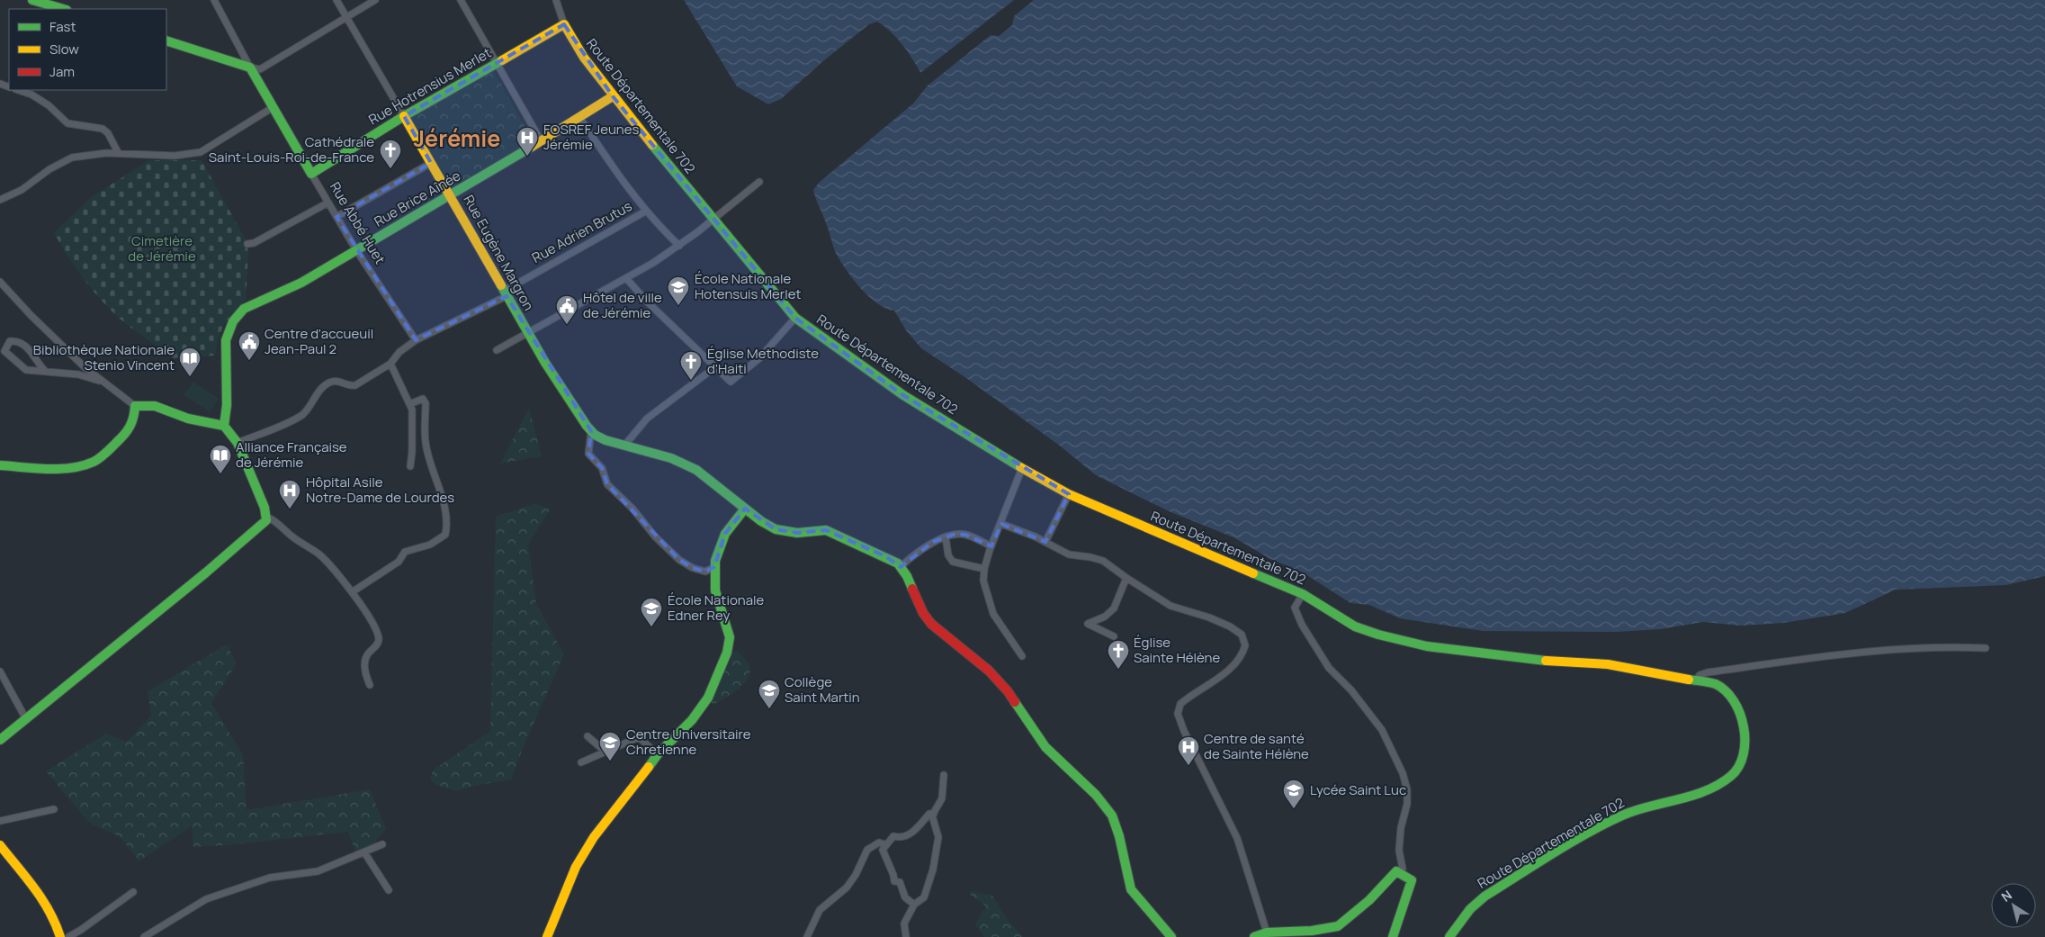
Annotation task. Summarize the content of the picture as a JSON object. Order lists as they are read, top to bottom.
{
  "streets": {
    "street": [
      "Rue Hotrensius Merlet",
      "Route Départementale 702",
      "Rue Brice Aînée",
      "Rue Abbé Huet",
      "Rue Adrien Brutus",
      "Rue Eugène Margron"
    ]
  },
  "crossings": [
    ["Rue Hotrensius Merlet", "Route Départementale 702"],
    ["Rue Hotrensius Merlet", "Rue Abbé Huet"],
    ["Rue Hotrensius Merlet", "Rue Eugène Margron"],
    ["Route Départementale 702", "Rue Brice Aînée"],
    ["Rue Brice Aînée", "Rue Abbé Huet"],
    ["Rue Brice Aînée", "Rue Eugène Margron"],
    ["Rue Abbé Huet", "Rue Adrien Brutus"],
    ["Rue Adrien Brutus", "Rue Eugène Margron"]
  ],
  "districts": ["Jérémie"],
  "parks": ["Cimetière de Jérémie"],
  "places": {
    "hospital": ["FOSREF Jeunes Jérémie", "Hôpital Asile Notre-Dame de Lourdes", "Centre de santé de Sainte Hélène"],
    "church": ["Cathédrale Saint-Louis-Roi-de-France", "Église Methodiste d'Haiti", "Église Sainte Hélène"],
    "school or university": [
      "École Nationale Hotensuis Merlet",
      "École Nationale Edner Rey",
      "Collège Saint Martin",
      "Centre Universitaire Chretienne",
      "Lycée Saint Luc"
    ],
    "public building": ["Hôtel de ville de Jérémie", "Centre d'accueuil Jean-Paul 2"],
    "library": ["Bibliothèque Nationale Stenio Vincent", "Alliance Française de Jérémie"]
  },
  "legend": ["Fast", "Slow", "Jam"],
  "north": "top left"
}
